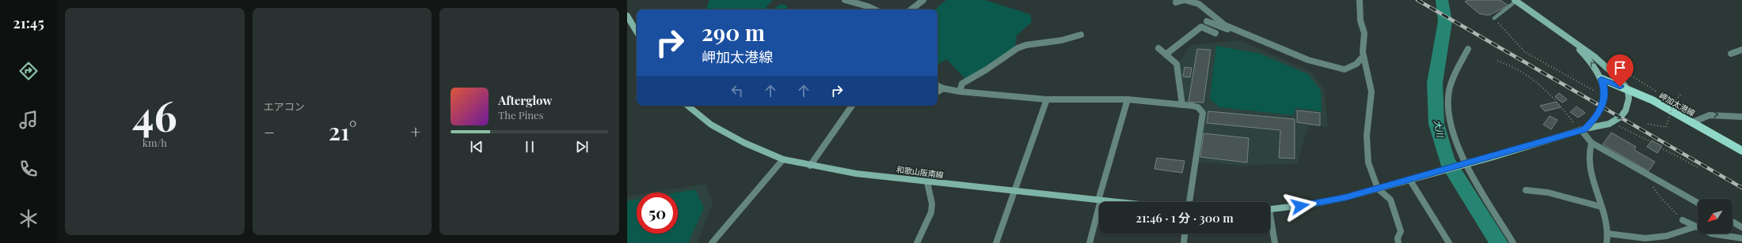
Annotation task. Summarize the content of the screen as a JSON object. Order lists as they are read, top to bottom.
{
  "streets": {
    "main road": ["岬加太港線", "和歌山阪南線"]
  },
  "water": ["大川"],
  "north": "bottom left",
  "page": {
    "tabs": "21:45",
    "tile": [
      ["46", "km/h"],
      "エアコン"
    ],
    "turn": ["290 m", "岬加太港線"],
    "song": ["Afterglow", "The Pines"],
    "heat": ["−", "21°", "+"],
    "limit": "50",
    "trip": "21:46 · 1 分 · 300 m"
  }
}
